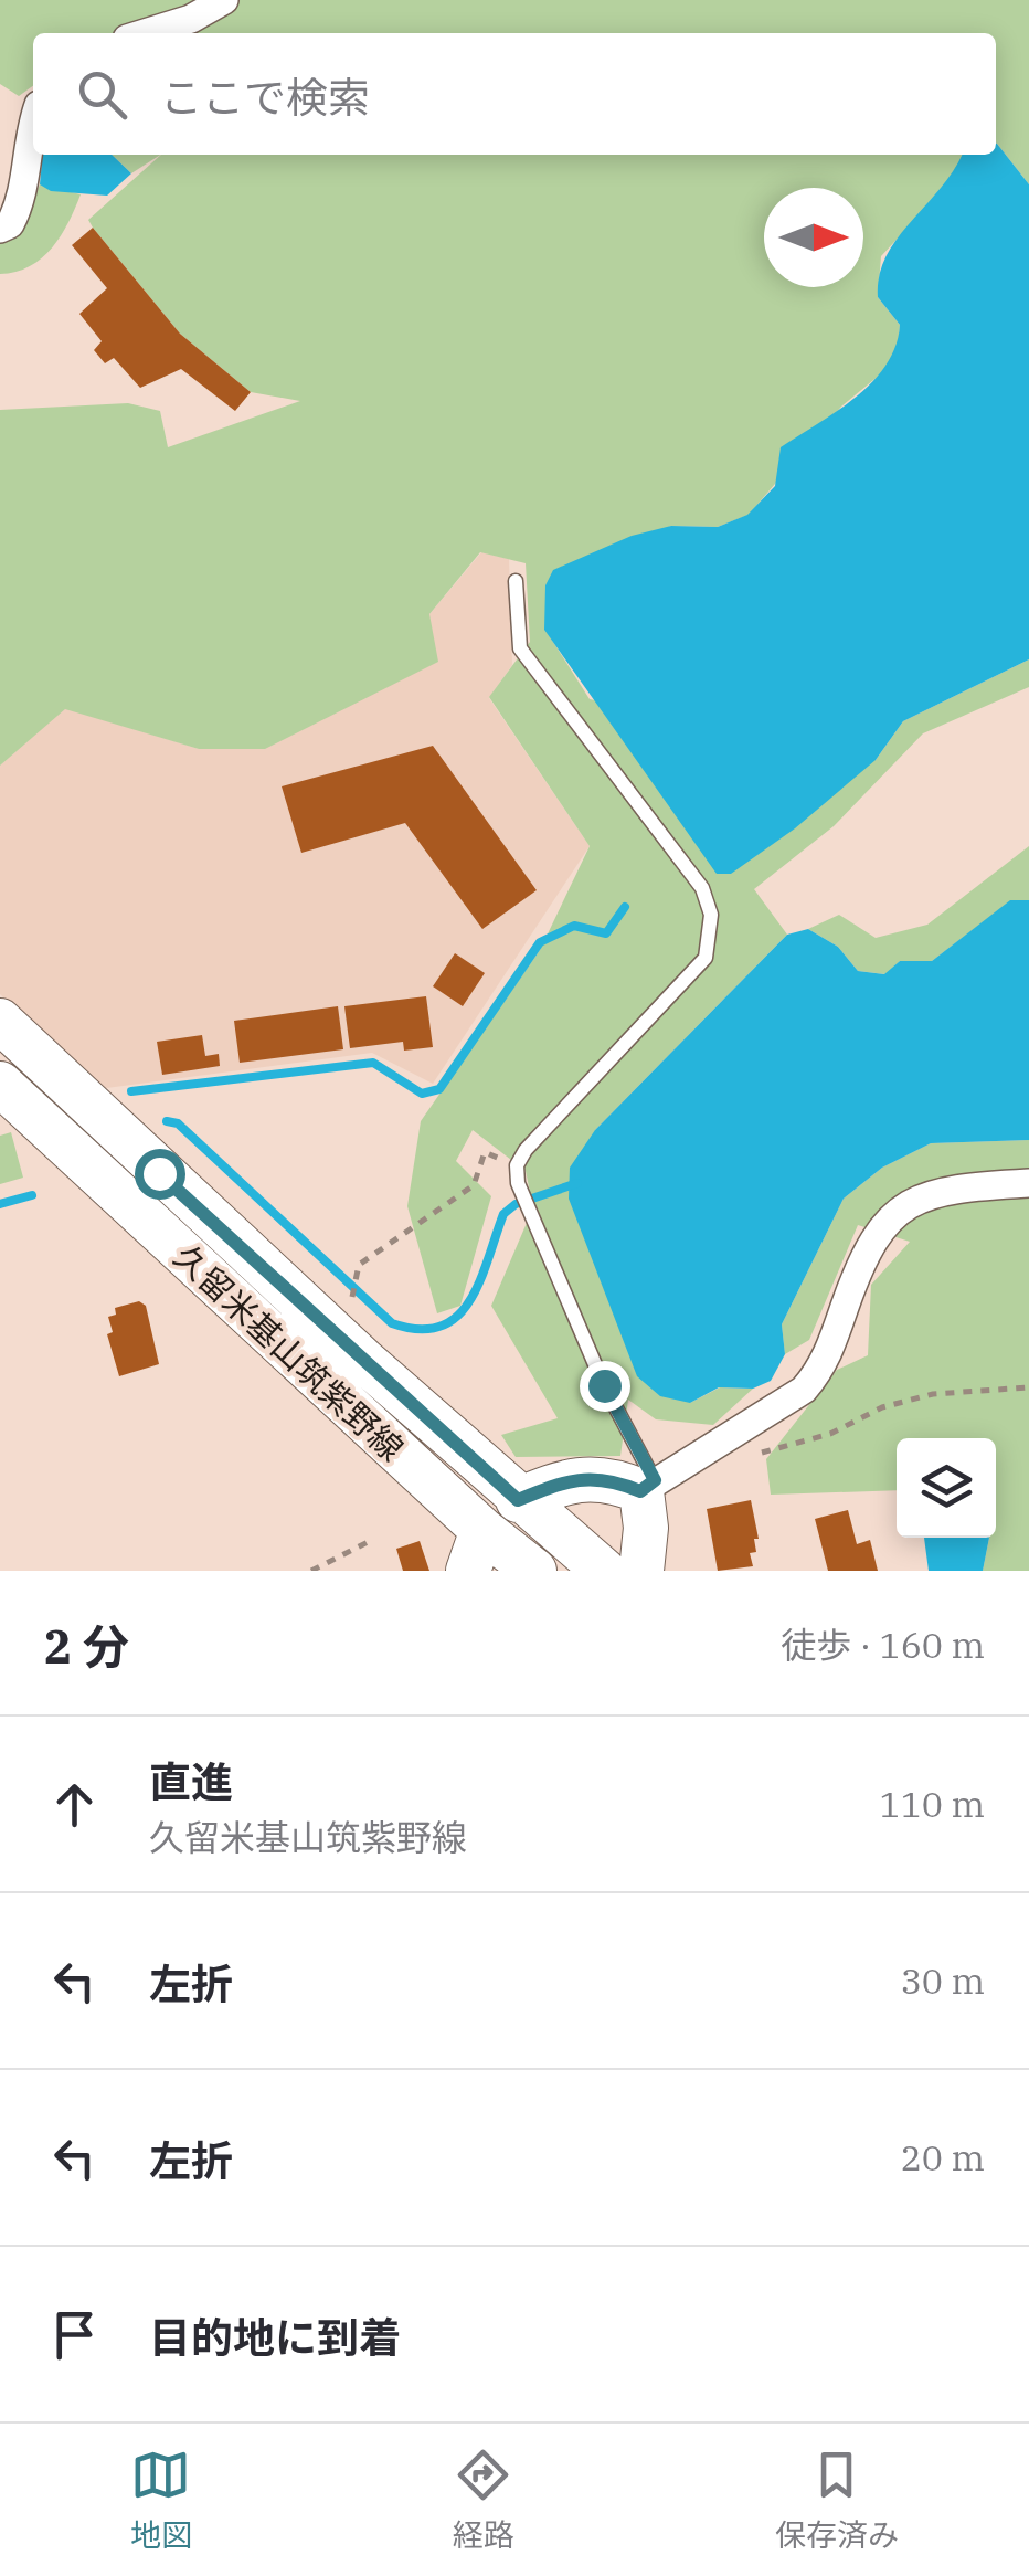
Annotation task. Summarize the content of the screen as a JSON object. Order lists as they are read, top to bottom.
{
  "streets": {
    "main road": ["久留米基山筑紫野線"]
  },
  "north": "right",
  "page": {
    "search": "ここで検索",
    "heading": ["2 分", "徒歩 · 160 m"],
    "list": [
      ["直進", "久留米基山筑紫野線", "110 m"],
      ["左折", "30 m"],
      ["左折", "20 m"],
      "目的地に到着"
    ],
    "nav": ["地図", "経路", "保存済み"]
  }
}
